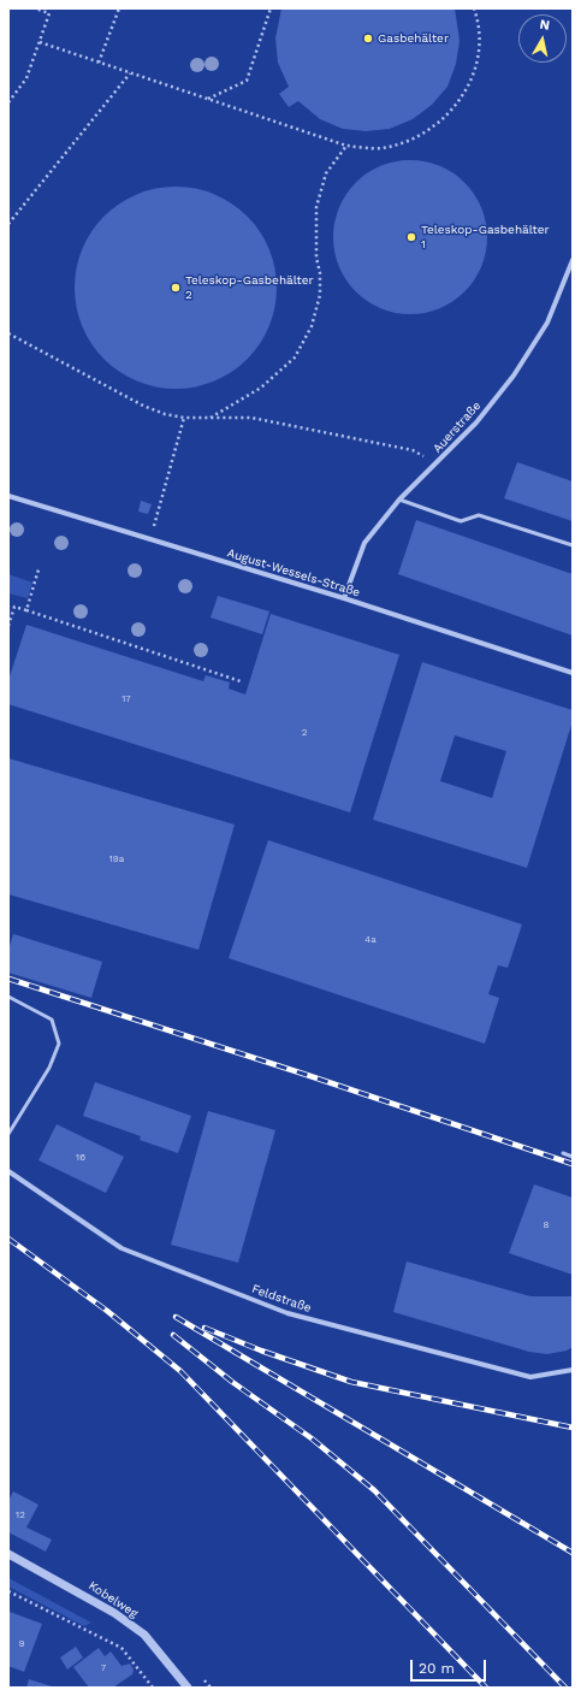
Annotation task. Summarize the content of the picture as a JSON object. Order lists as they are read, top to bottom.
{
  "streets": {
    "street": [
      "Auerstraße",
      "August-Wessels-Straße",
      "Feldstraße",
      "Kobelweg"
    ]
  },
  "crossings": [
    ["Auerstraße", "August-Wessels-Straße"]
  ],
  "places": ["Gasbehälter", "Teleskop-Gasbehälter 1", "Teleskop-Gasbehälter 2"],
  "house_numbers": [
    "17",
    "2",
    "19a",
    "4a",
    "16",
    "8",
    "12",
    "9",
    "7"
  ],
  "scale_bar": "20 m",
  "north": "top"
}
